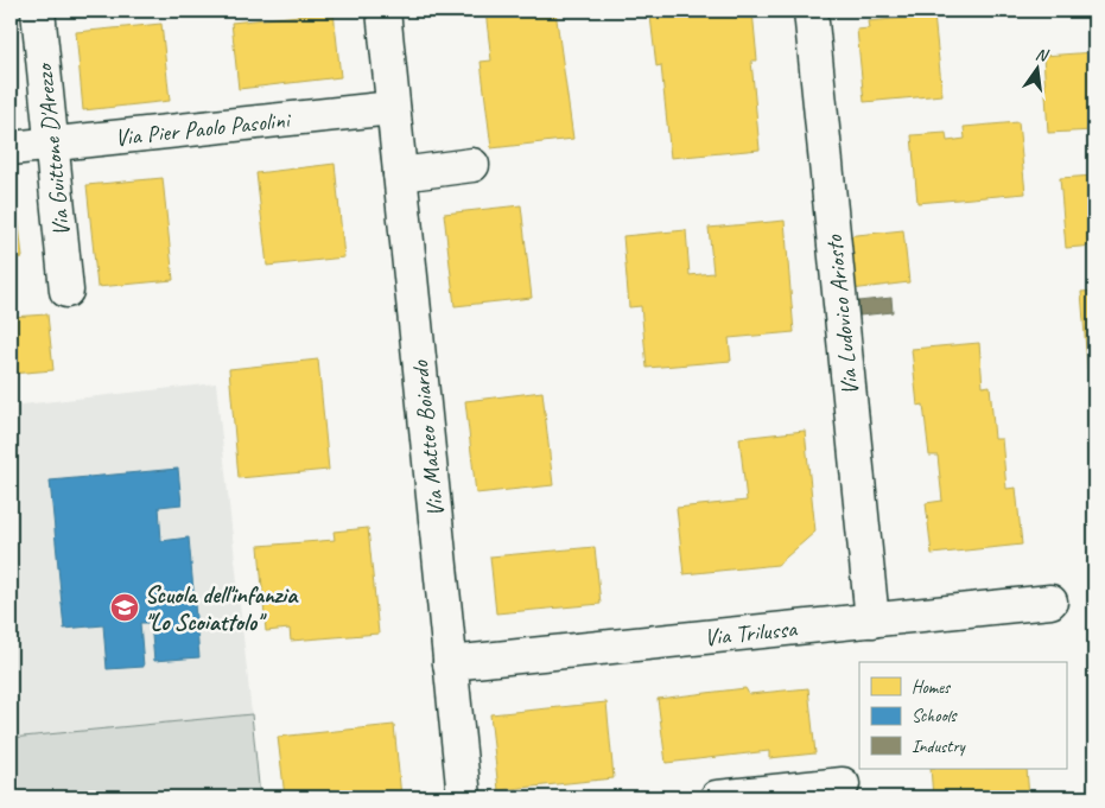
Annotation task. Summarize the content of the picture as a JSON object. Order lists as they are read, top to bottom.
{
  "streets": {
    "street": [
      "Via Pier Paolo Pasolini",
      "Via Guittone D'Arezzo",
      "Via Ludovico Ariosto",
      "Via Matteo Boiardo",
      "Via Trilussa"
    ]
  },
  "crossings": [
    ["Via Pier Paolo Pasolini", "Via Guittone D'Arezzo"],
    ["Via Pier Paolo Pasolini", "Via Matteo Boiardo"],
    ["Via Ludovico Ariosto", "Via Trilussa"],
    ["Via Matteo Boiardo", "Via Trilussa"]
  ],
  "places": {
    "school or university": ["Scuola dell'infanzia \"Lo Scoiattolo\""]
  },
  "legend": ["Homes", "Schools", "Industry"],
  "north": "top"
}
